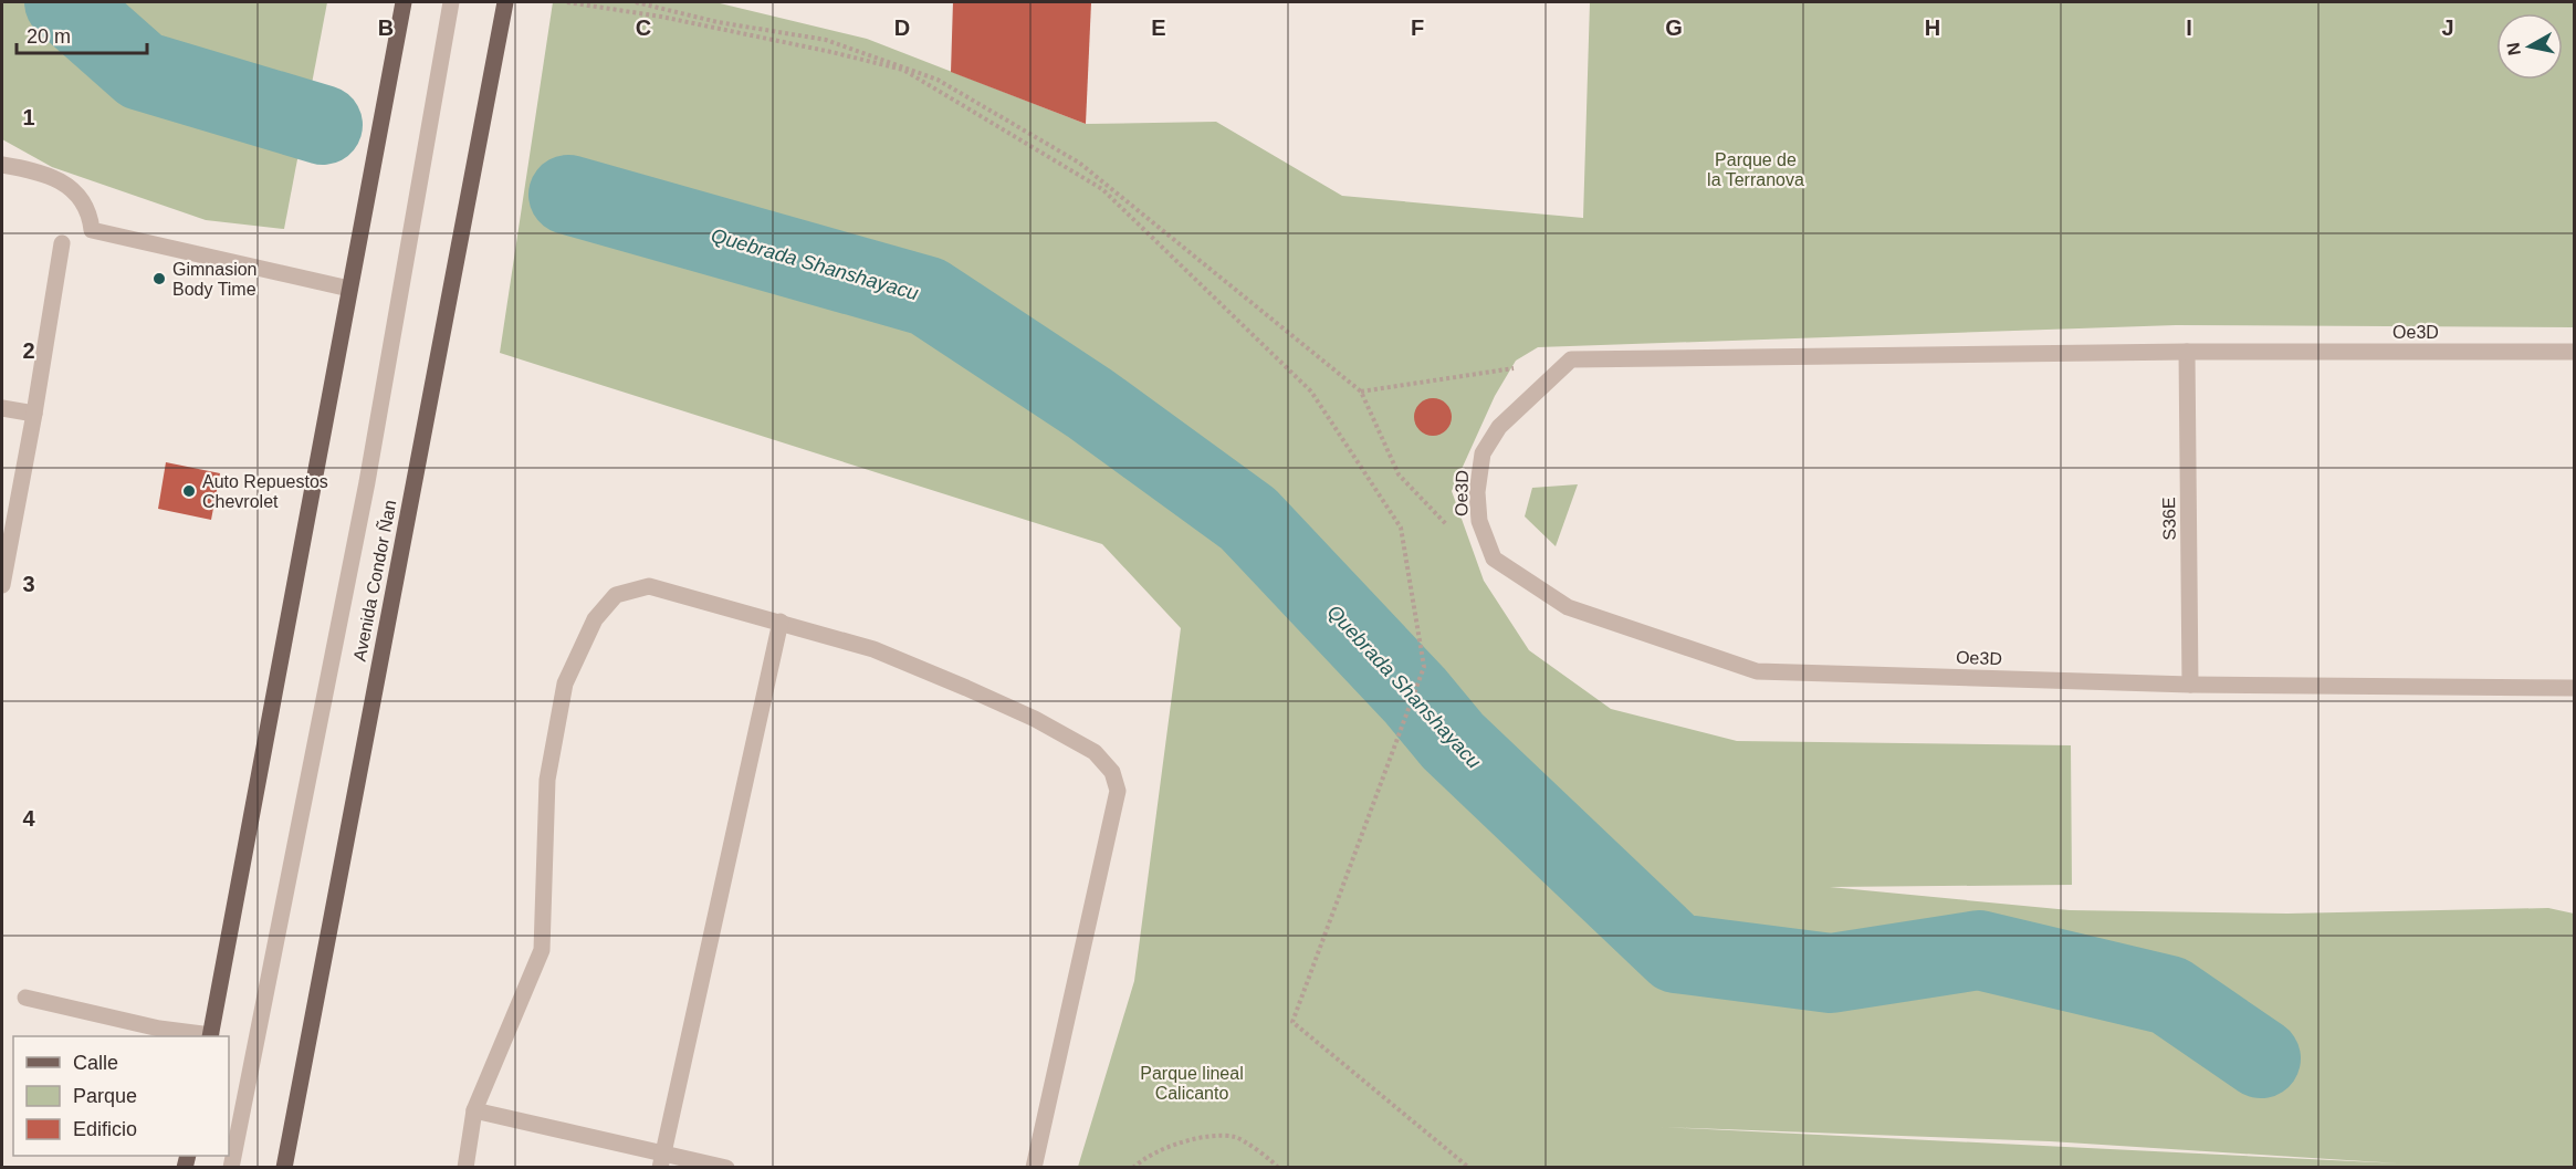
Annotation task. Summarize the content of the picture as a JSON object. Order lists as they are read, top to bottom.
{
  "streets": {
    "main road": ["Avenida Condor Ñan"],
    "street": ["Oe3D", "S36E"]
  },
  "crossings": [
    ["Oe3D", "S36E"]
  ],
  "water": ["Quebrada Shanshayacu"],
  "parks": ["Parque de la Terranova", "Parque lineal Calicanto"],
  "places": ["Gimnasion Body Time", "Auto Repuestos Chevrolet"],
  "legend": ["Calle", "Parque", "Edificio"],
  "scale_bar": "20 m",
  "north": "left",
  "grid": {
    "columns": [
      "B",
      "C",
      "D",
      "E",
      "F",
      "G",
      "H",
      "I",
      "J"
    ],
    "rows": [
      "1",
      "2",
      "3",
      "4"
    ]
  }
}
